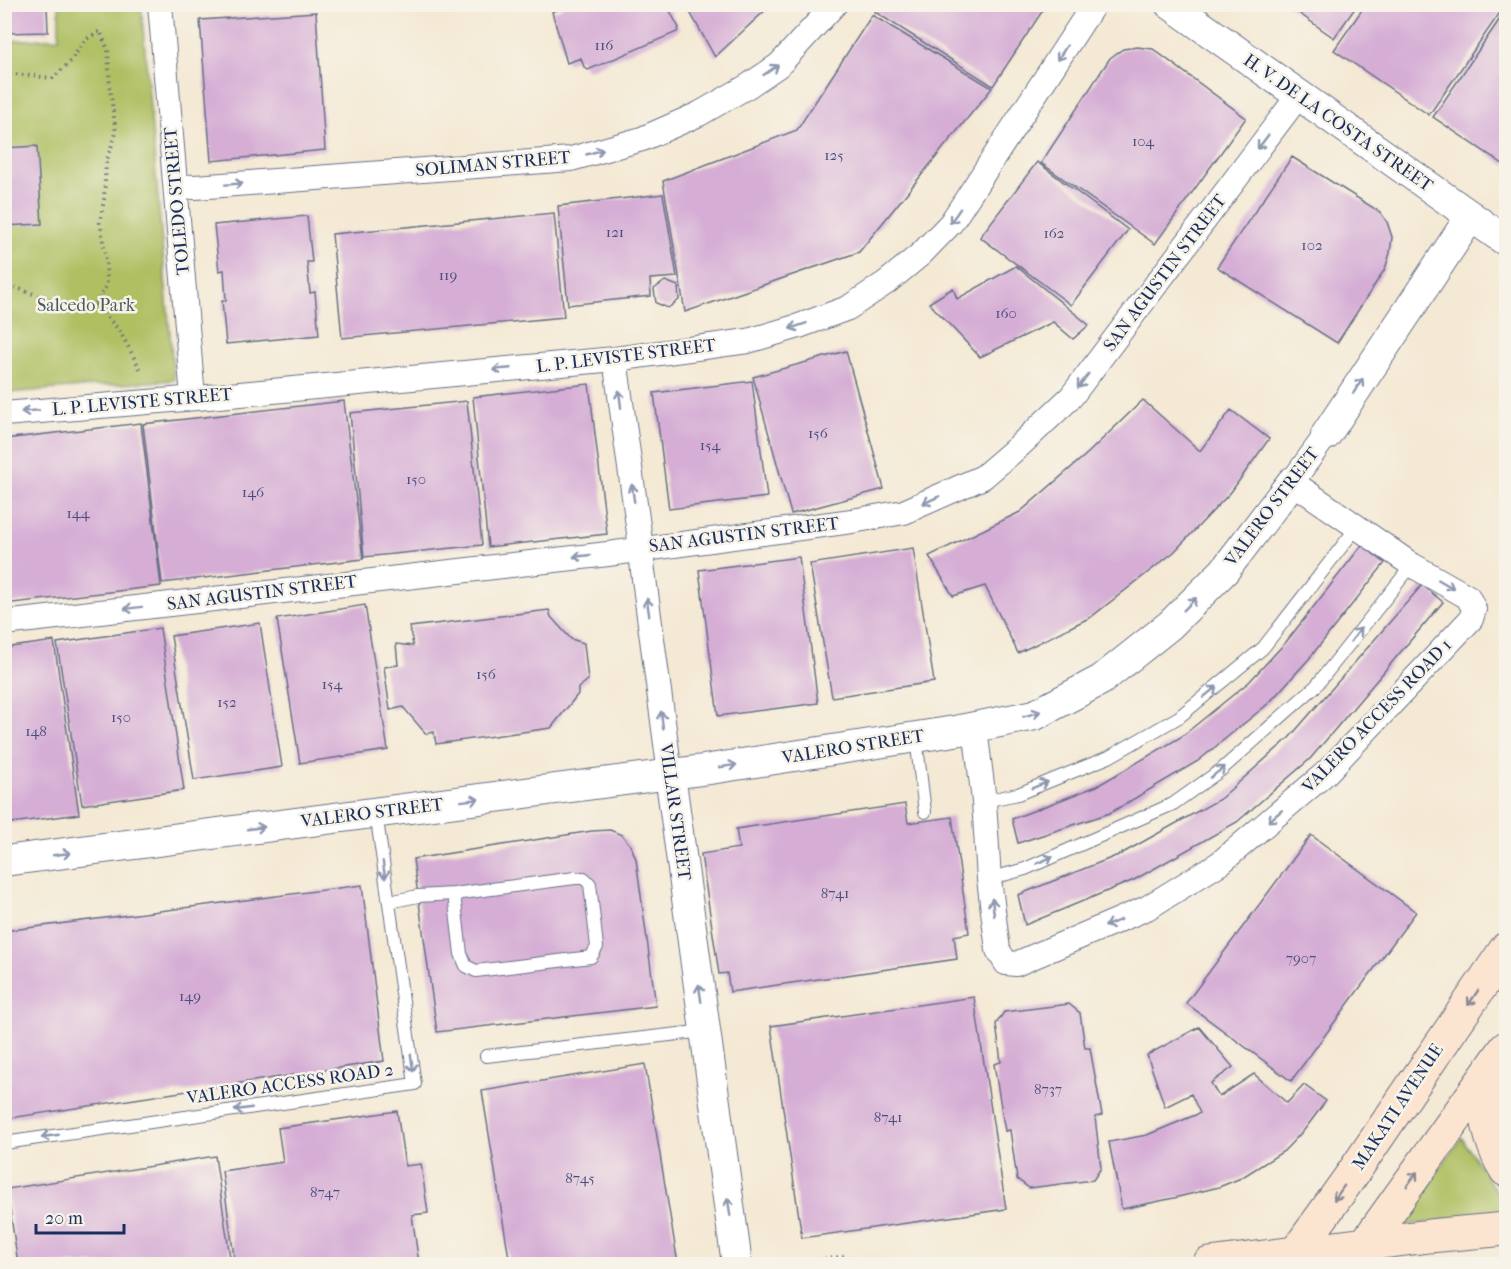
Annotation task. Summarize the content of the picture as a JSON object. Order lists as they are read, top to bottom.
{
  "streets": {
    "main road": ["MAKATI AVENUE"],
    "street": [
      "H. V. DE LA COSTA STREET",
      "SOLIMAN STREET",
      "TOLEDO STREET",
      "SAN AGUSTIN STREET",
      "L. P. LEVISTE STREET",
      "VALERO STREET",
      "VALERO ACCESS ROAD 1",
      "VILLAR STREET"
    ],
    "lane": ["VALERO ACCESS ROAD 2"]
  },
  "crossings": [
    ["H. V. DE LA COSTA STREET", "SAN AGUSTIN STREET"],
    ["H. V. DE LA COSTA STREET", "VALERO STREET"],
    ["SOLIMAN STREET", "TOLEDO STREET"],
    ["TOLEDO STREET", "L. P. LEVISTE STREET"],
    ["SAN AGUSTIN STREET", "VILLAR STREET"],
    ["L. P. LEVISTE STREET", "VILLAR STREET"],
    ["VALERO STREET", "VALERO ACCESS ROAD 1"],
    ["VALERO STREET", "VILLAR STREET"],
    ["VALERO STREET", "VALERO ACCESS ROAD 2"]
  ],
  "one_way": [
    "SOLIMAN STREET",
    "SAN AGUSTIN STREET",
    "L. P. LEVISTE STREET",
    "VALERO STREET",
    "VILLAR STREET"
  ],
  "parks": ["Salcedo Park"],
  "house_numbers": [
    "116",
    "104",
    "125",
    "121",
    "162",
    "102",
    "119",
    "160",
    "156",
    "154",
    "150",
    "146",
    "144",
    "156",
    "154",
    "152",
    "150",
    "148",
    "8741",
    "7907",
    "149",
    "8737",
    "8741",
    "8745",
    "8747"
  ],
  "scale_bar": "20 m"
}
